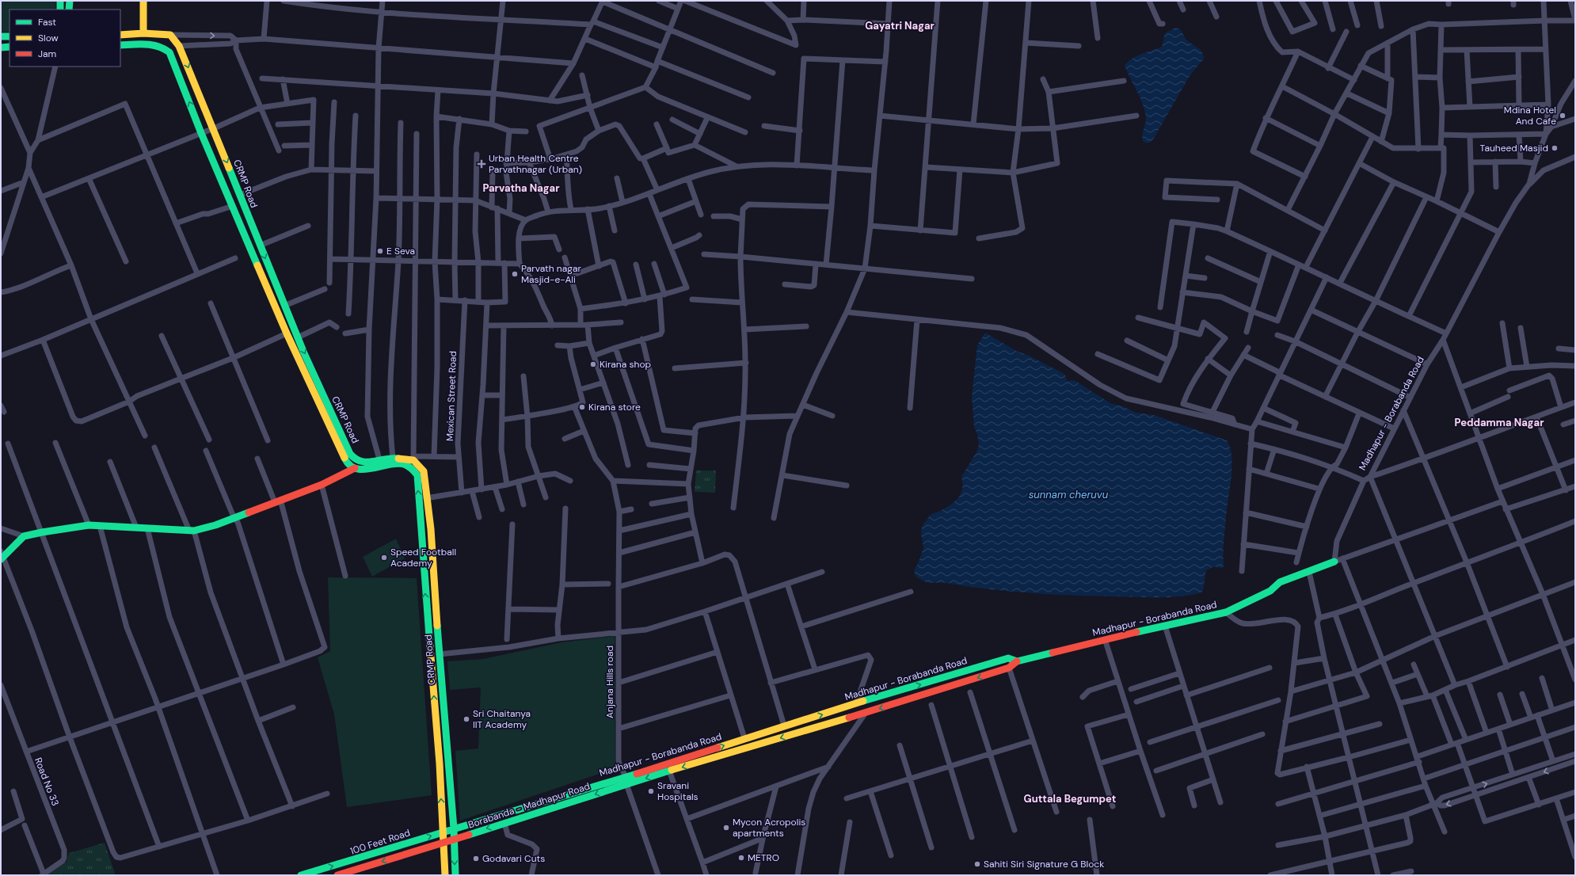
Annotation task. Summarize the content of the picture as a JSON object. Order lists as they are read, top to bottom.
{
  "streets": {
    "main road": [
      "CRMP Road",
      "Madhapur - Borabanda Road",
      "Borabanda - Madhapur Road",
      "100 Feet Road"
    ],
    "street": ["Mexican Street Road", "Anjana Hills road", "Road No 33"]
  },
  "crossings": [
    ["CRMP Road", "Madhapur - Borabanda Road"],
    ["CRMP Road", "100 Feet Road"],
    ["Madhapur - Borabanda Road", "Anjana Hills road"],
    ["Madhapur - Borabanda Road", "100 Feet Road"],
    ["Borabanda - Madhapur Road", "100 Feet Road"]
  ],
  "one_way": ["Borabanda - Madhapur Road"],
  "districts": [
    "Gayatri Nagar",
    "Parvatha Nagar",
    "Peddamma Nagar",
    "Guttala Begumpet"
  ],
  "water": ["sunnam cheruvu"],
  "places": {
    "other": [
      "Mdina Hotel And Cafe",
      "Tauheed Masjid",
      "E Seva",
      "Parvath nagar Masjid-e-Ali",
      "Kirana shop",
      "Kirana store",
      "Speed Football Academy",
      "Sri Chaitanya IIT Academy",
      "Sravani Hospitals",
      "Mycon Acropolis apartments",
      "METRO",
      "Godavari Cuts",
      "Sahiti Siri Signature G Block"
    ],
    "health": ["Urban Health Centre Parvathnagar (Urban)"]
  },
  "legend": ["Fast", "Slow", "Jam"]
}
